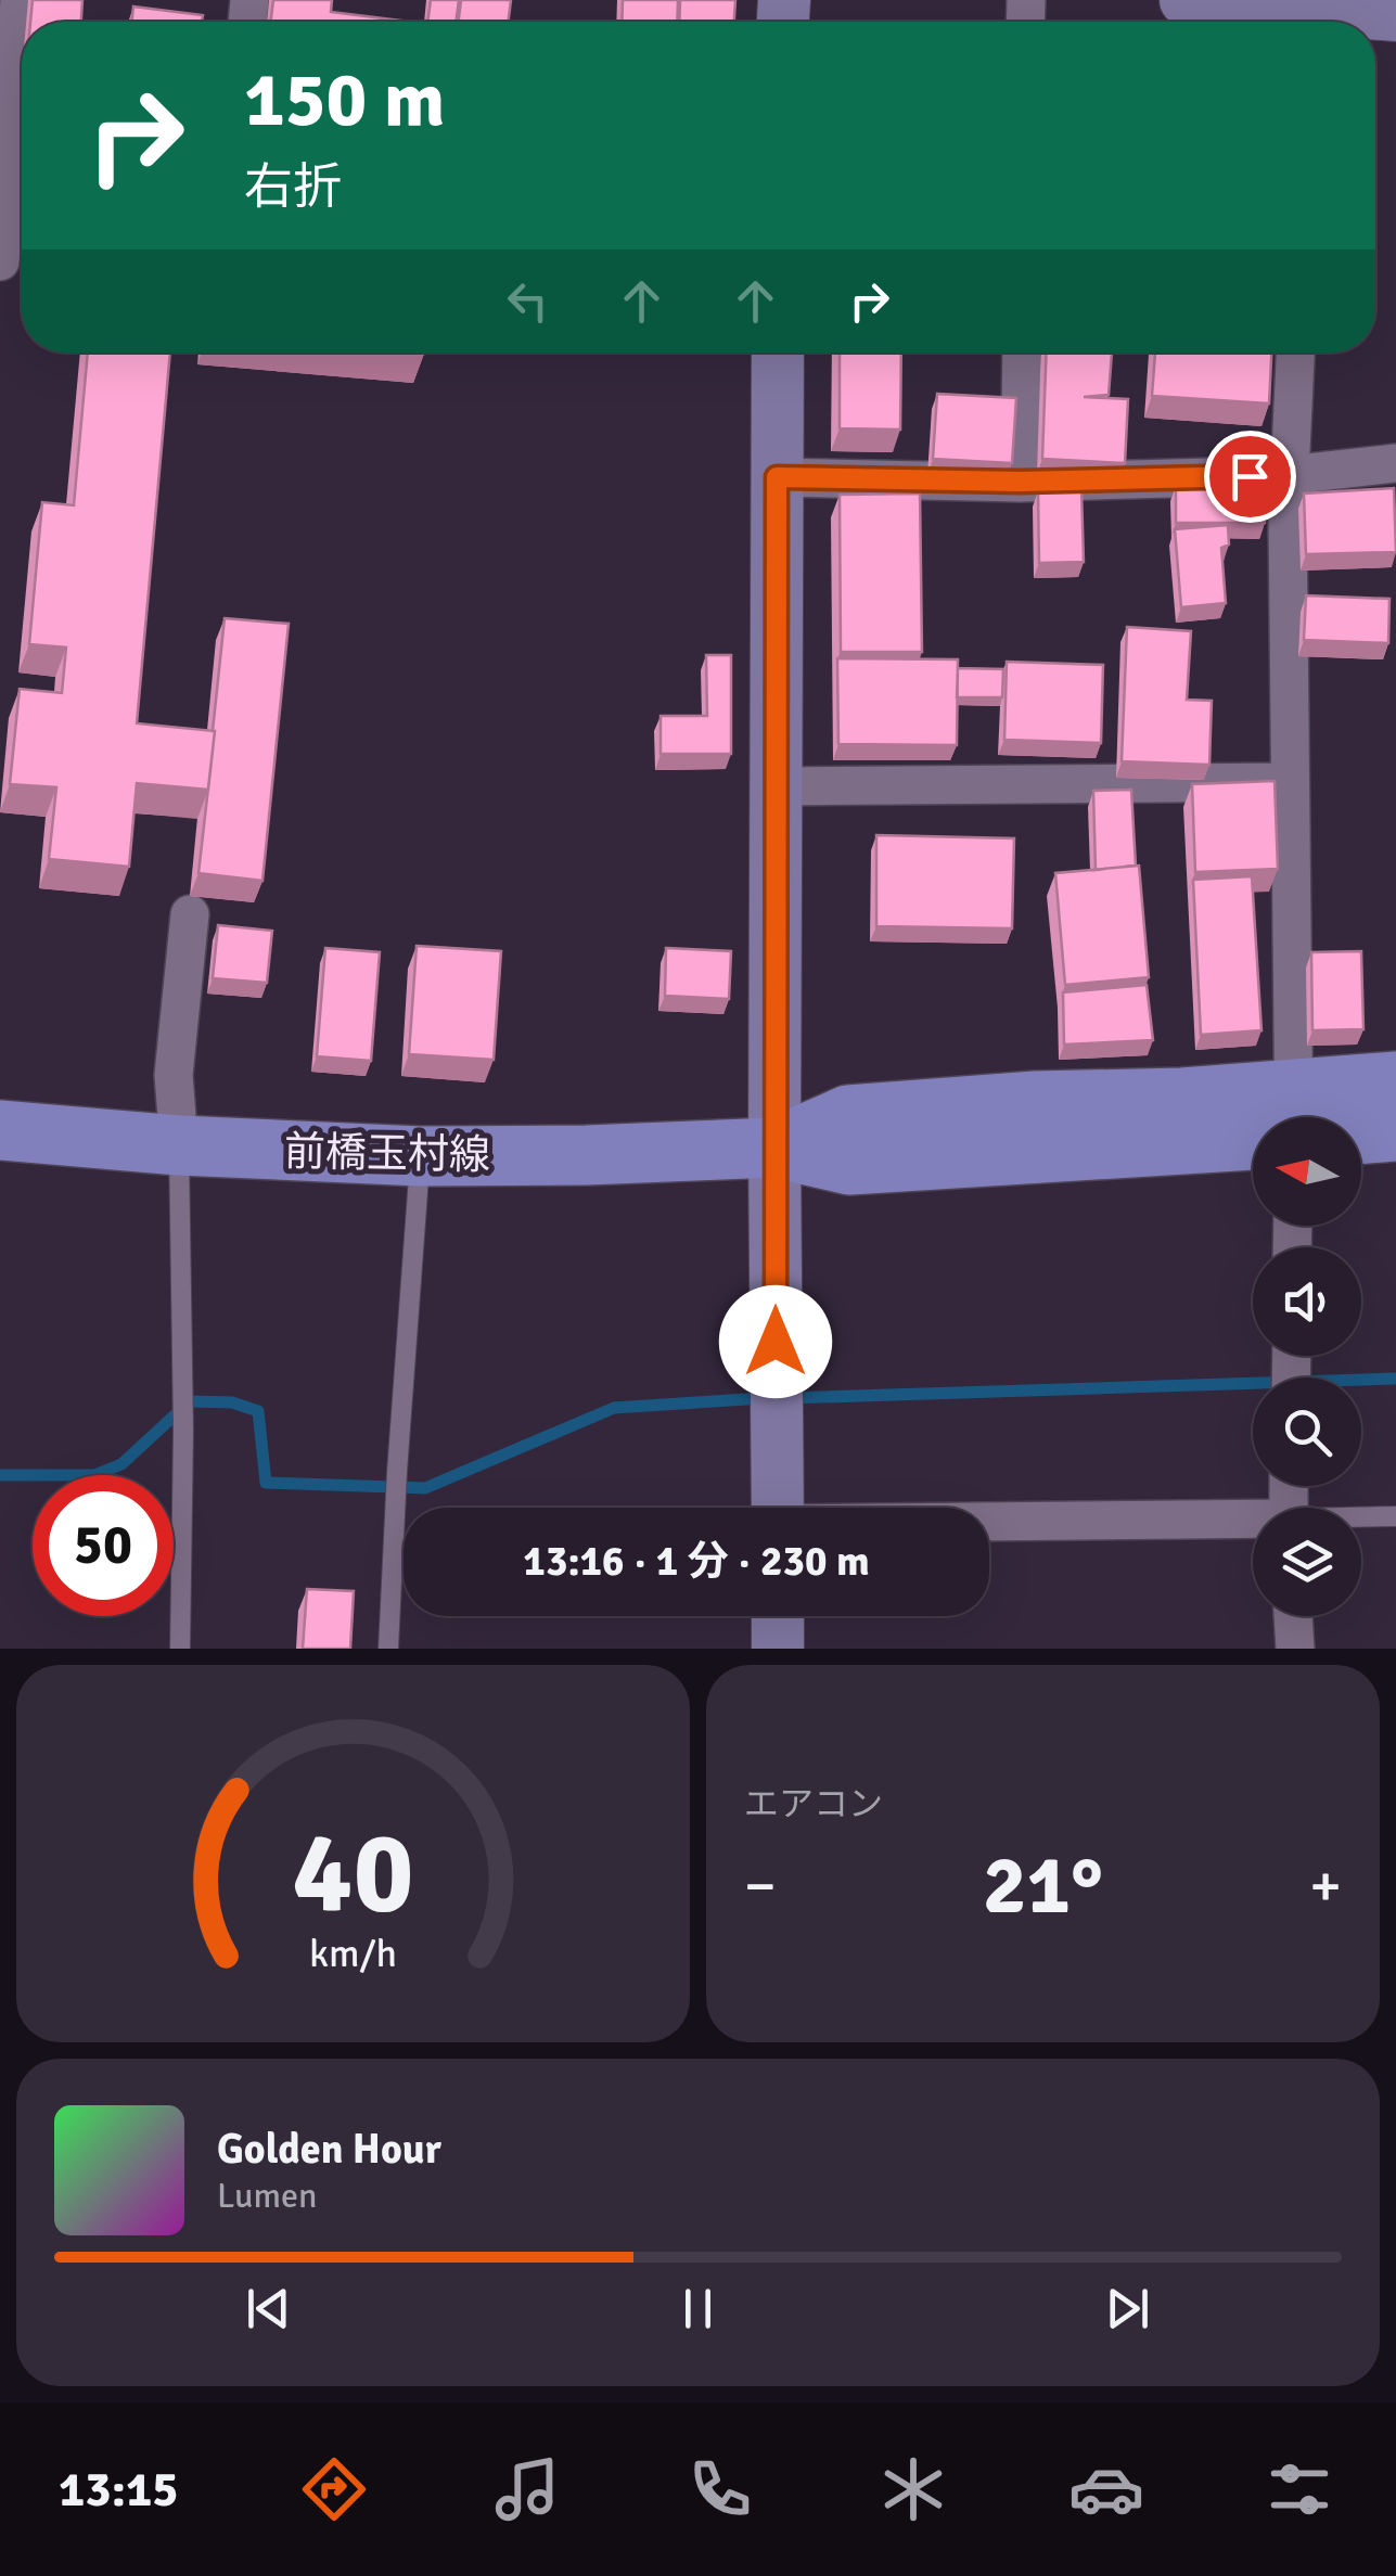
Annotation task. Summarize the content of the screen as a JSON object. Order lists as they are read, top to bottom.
{
  "streets": {
    "main road": ["前橋玉村線"]
  },
  "north": "left",
  "page": {
    "turn": ["150 m", "右折"],
    "limit": "50",
    "trip": "13:16 · 1 分 · 230 m",
    "tile": "エアコン",
    "heat": ["−", "21°", "+"],
    "song": ["Golden Hour", "Lumen"],
    "tabs": "13:15",
    "gauge": ["40", "km/h"]
  }
}
